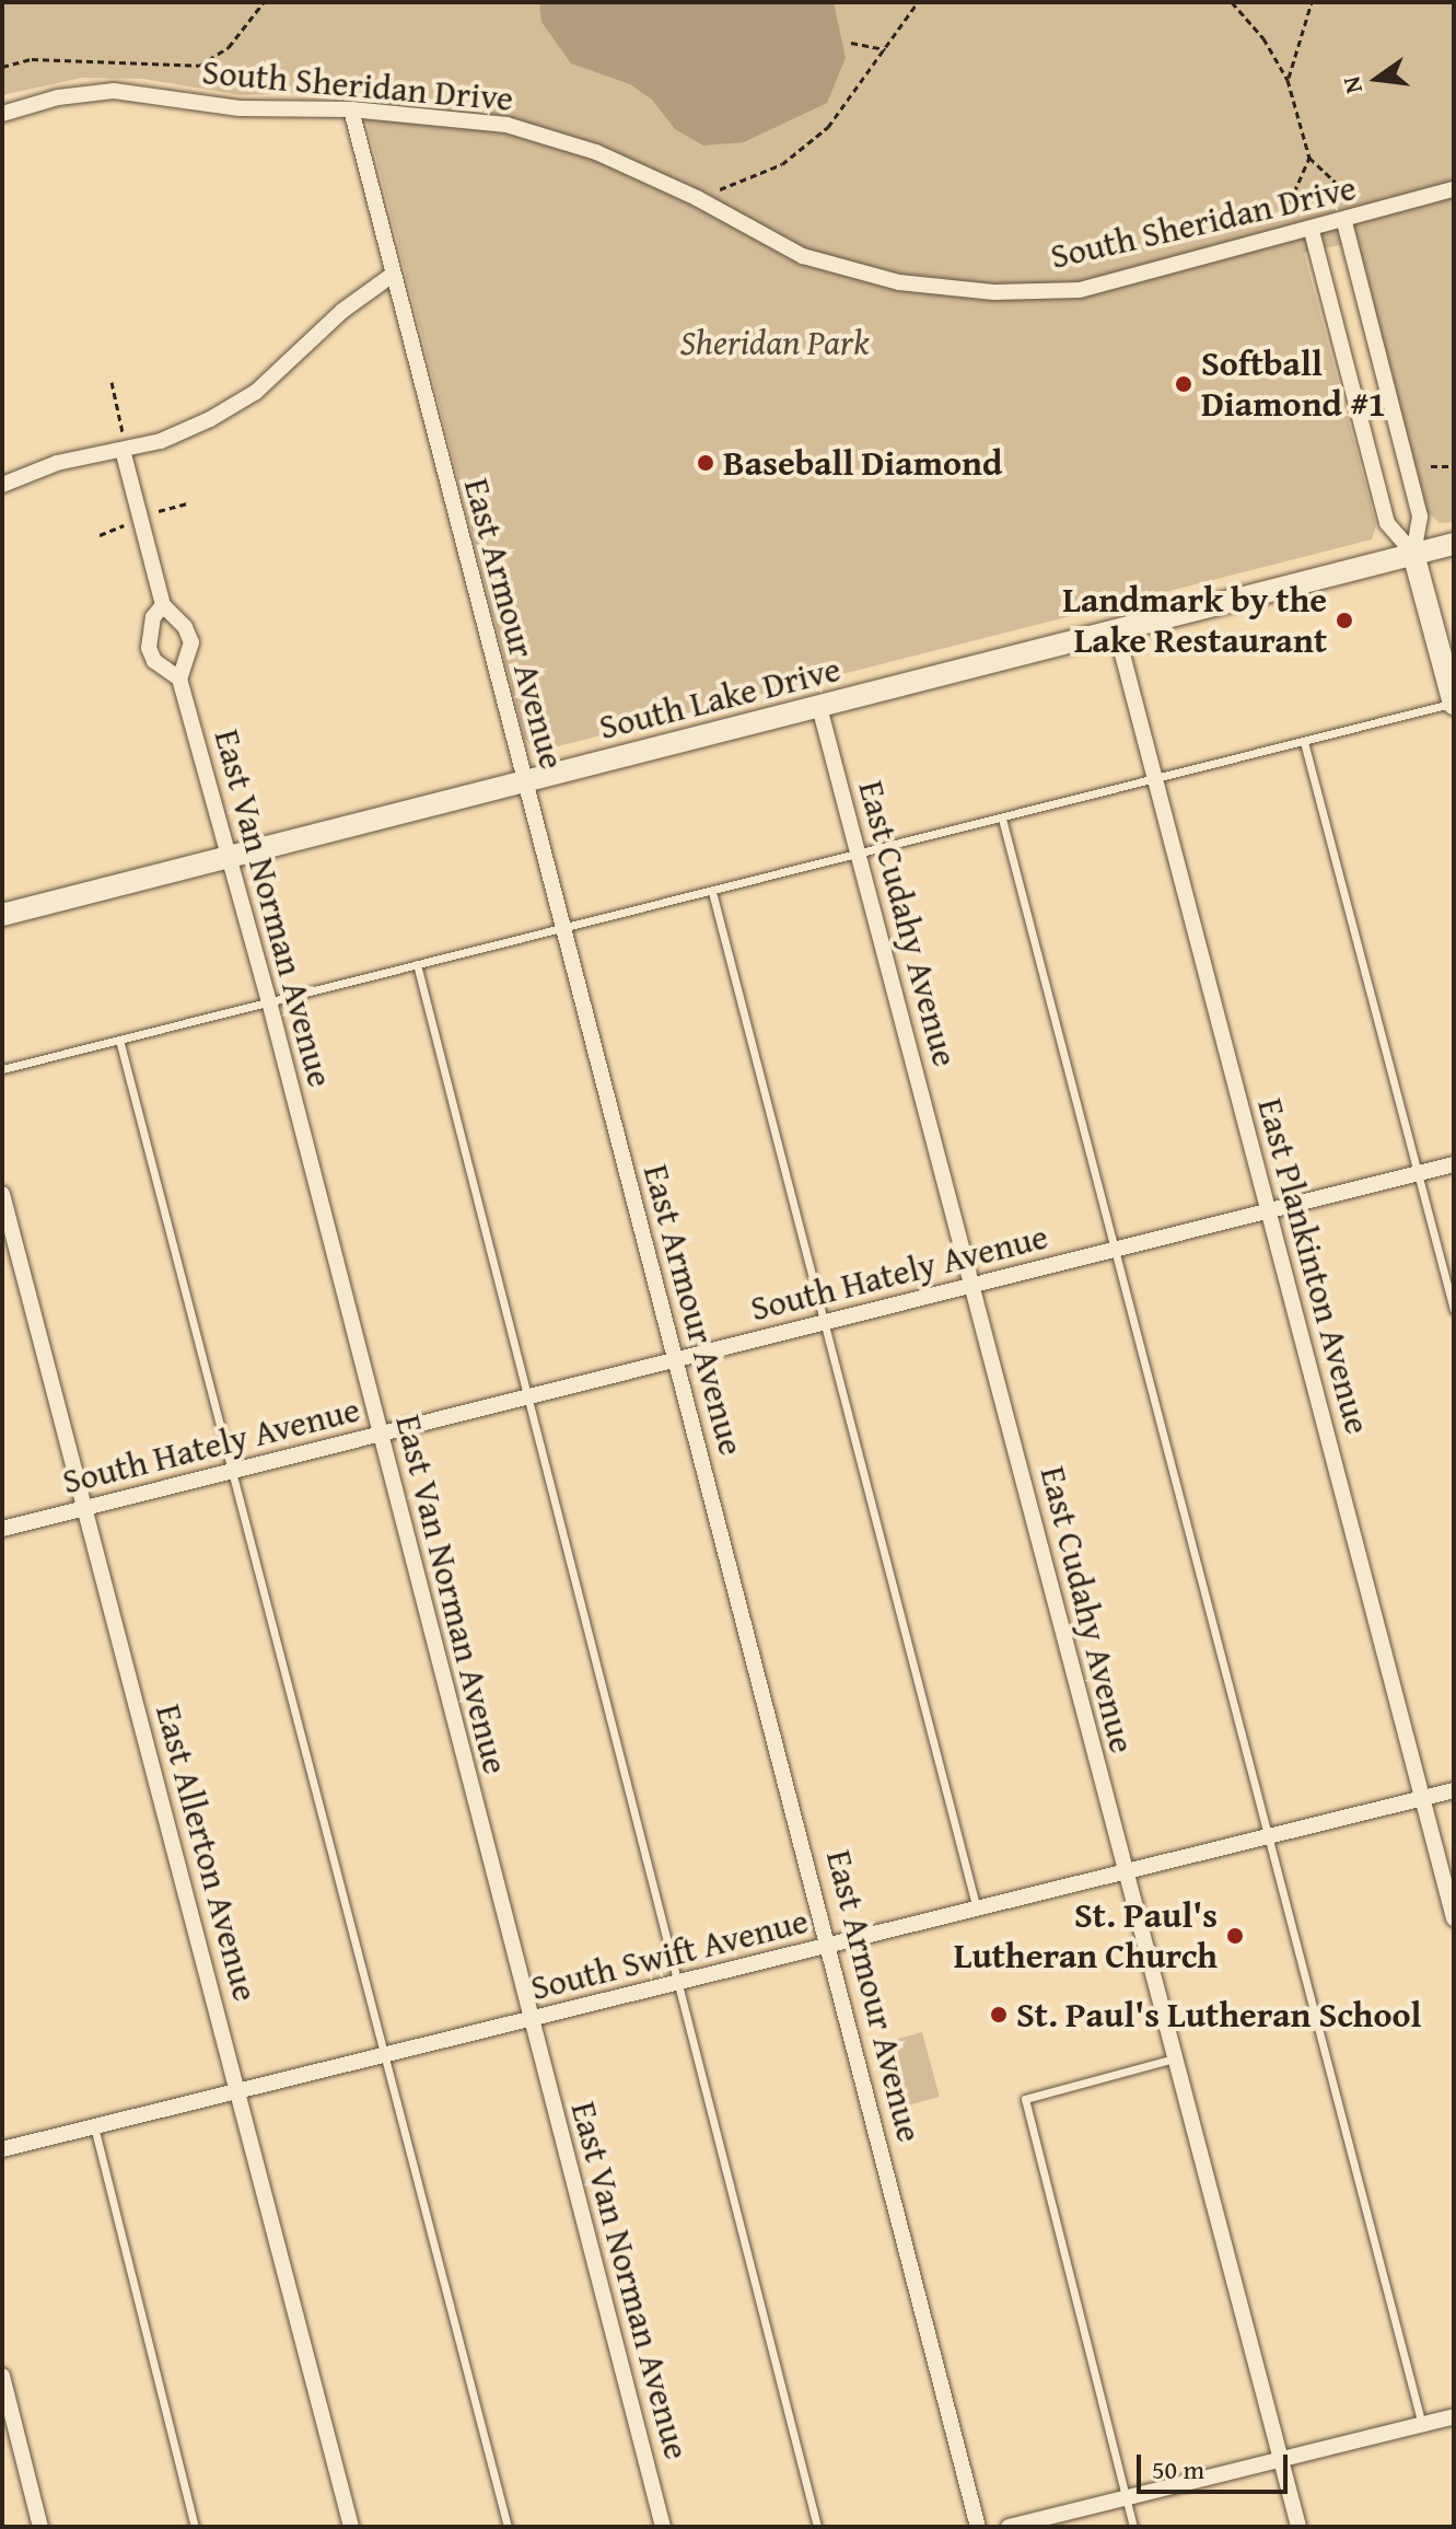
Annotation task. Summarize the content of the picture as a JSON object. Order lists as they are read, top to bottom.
{
  "streets": {
    "main road": ["South Lake Drive"],
    "street": [
      "South Sheridan Drive",
      "East Armour Avenue",
      "East Van Norman Avenue",
      "East Cudahy Avenue",
      "East Plankinton Avenue",
      "South Hately Avenue",
      "East Allerton Avenue",
      "South Swift Avenue"
    ]
  },
  "crossings": [
    ["South Sheridan Drive", "East Armour Avenue"],
    ["East Armour Avenue", "South Lake Drive"],
    ["East Armour Avenue", "South Hately Avenue"],
    ["East Armour Avenue", "South Swift Avenue"],
    ["South Lake Drive", "East Van Norman Avenue"],
    ["South Lake Drive", "East Cudahy Avenue"],
    ["South Lake Drive", "East Plankinton Avenue"],
    ["East Van Norman Avenue", "South Hately Avenue"],
    ["East Van Norman Avenue", "South Swift Avenue"],
    ["East Cudahy Avenue", "South Hately Avenue"],
    ["East Cudahy Avenue", "South Swift Avenue"],
    ["East Plankinton Avenue", "South Hately Avenue"],
    ["East Plankinton Avenue", "South Swift Avenue"],
    ["South Hately Avenue", "East Allerton Avenue"],
    ["East Allerton Avenue", "South Swift Avenue"]
  ],
  "parks": ["Sheridan Park"],
  "places": [
    "Softball Diamond #1",
    "Baseball Diamond",
    "Landmark by the Lake Restaurant",
    "St. Paul's Lutheran Church",
    "St. Paul's Lutheran School"
  ],
  "scale_bar": "50 m",
  "north": "left"
}
